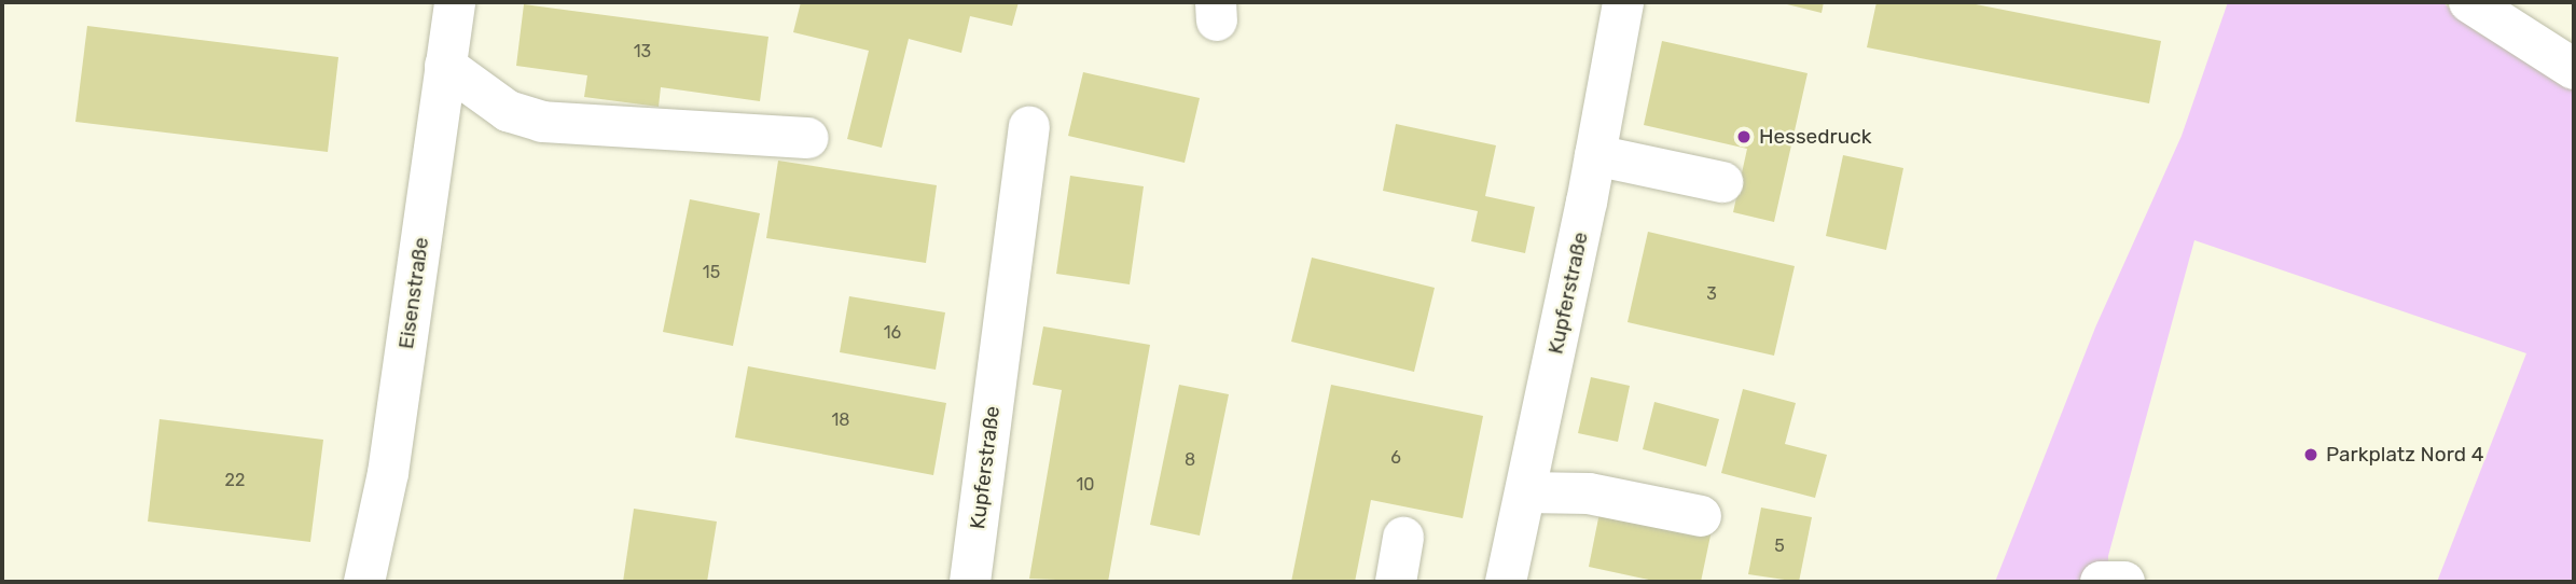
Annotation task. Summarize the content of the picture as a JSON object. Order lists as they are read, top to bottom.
{
  "streets": {
    "street": ["Eisenstraße", "Kupferstraße"]
  },
  "places": ["Hessedruck", "Parkplatz Nord 4"],
  "house_numbers": [
    "13",
    "15",
    "3",
    "16",
    "18",
    "6",
    "8",
    "22",
    "10",
    "5"
  ]
}
